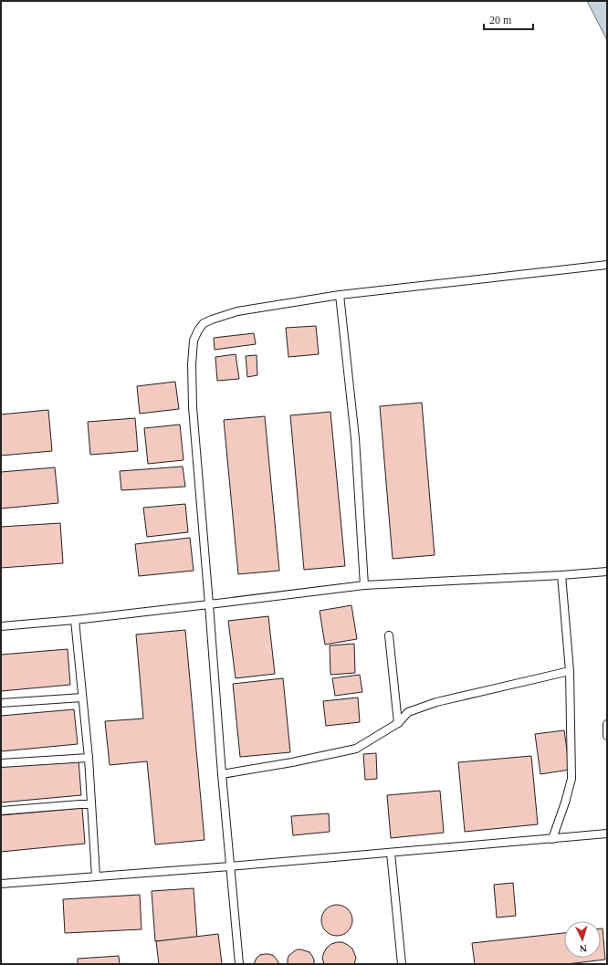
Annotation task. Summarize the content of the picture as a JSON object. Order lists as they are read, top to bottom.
{
  "scale_bar": "20 m",
  "north": "bottom"
}
